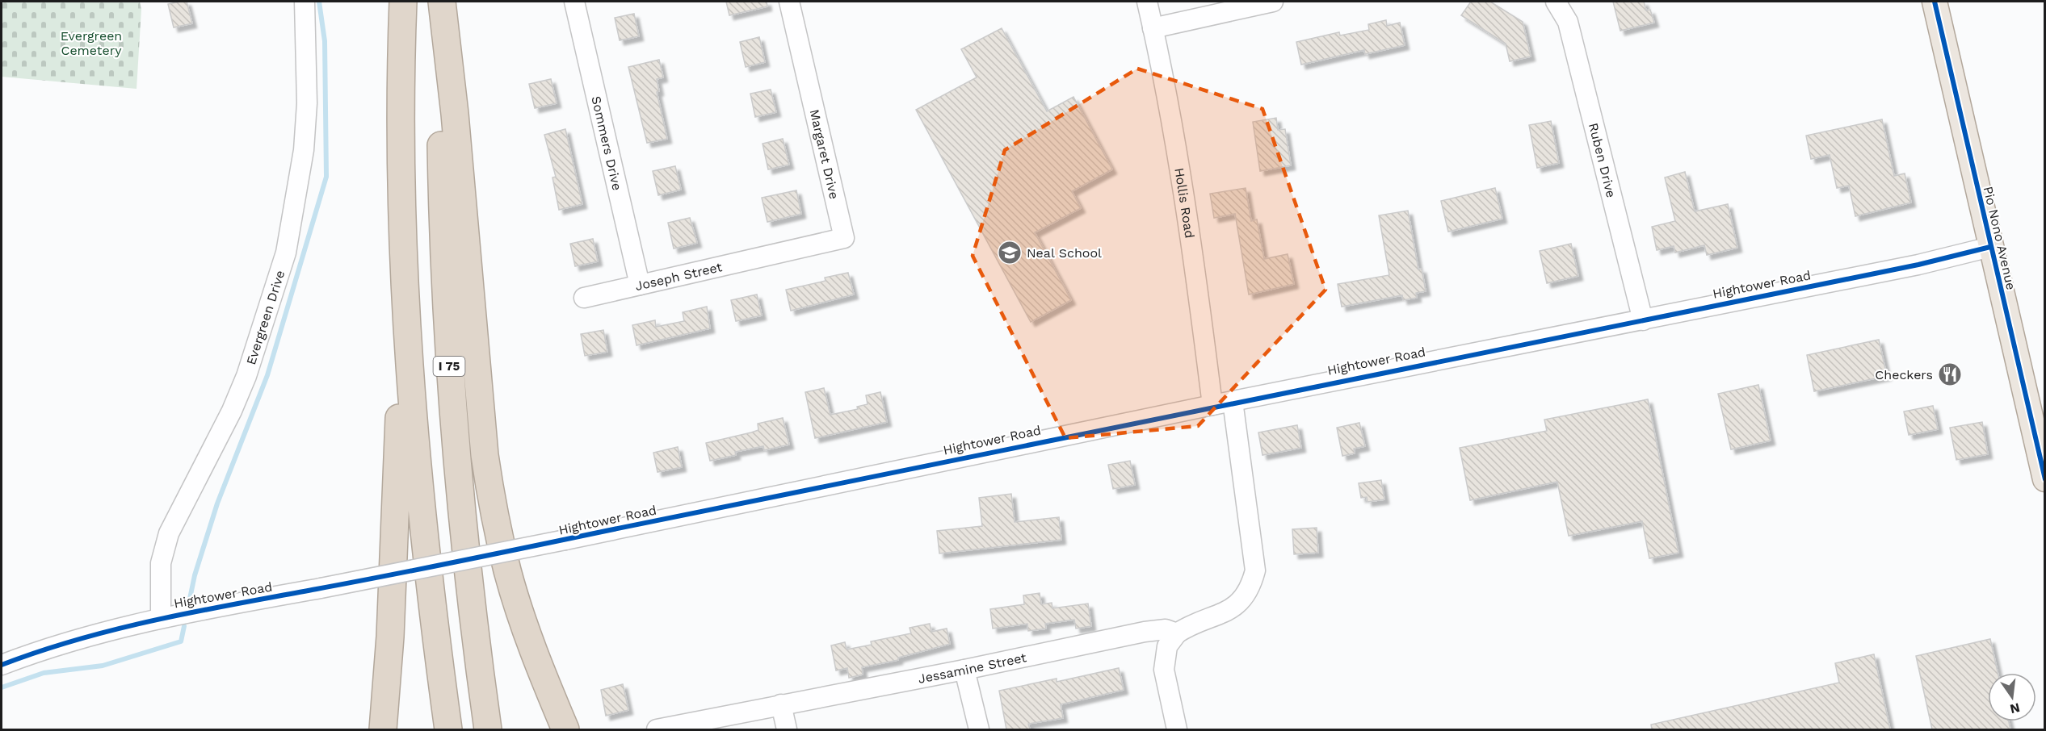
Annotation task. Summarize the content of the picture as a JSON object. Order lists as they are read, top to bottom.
{
  "streets": {
    "highway": ["I 75"],
    "main road": ["Pio Nono Avenue"],
    "street": [
      "Sommers Drive",
      "Margaret Drive",
      "Ruben Drive",
      "Hollis Road",
      "Joseph Street",
      "Hightower Road",
      "Evergreen Drive",
      "Jessamine Street"
    ]
  },
  "crossings": [
    ["Sommers Drive", "Joseph Street"],
    ["Margaret Drive", "Joseph Street"],
    ["Ruben Drive", "Hightower Road"],
    ["Hollis Road", "Hightower Road"],
    ["Pio Nono Avenue", "Hightower Road"],
    ["Hightower Road", "Evergreen Drive"]
  ],
  "parks": ["Evergreen Cemetery"],
  "places": {
    "school or university": ["Neal School"],
    "restaurant": ["Checkers"]
  },
  "north": "bottom"
}
